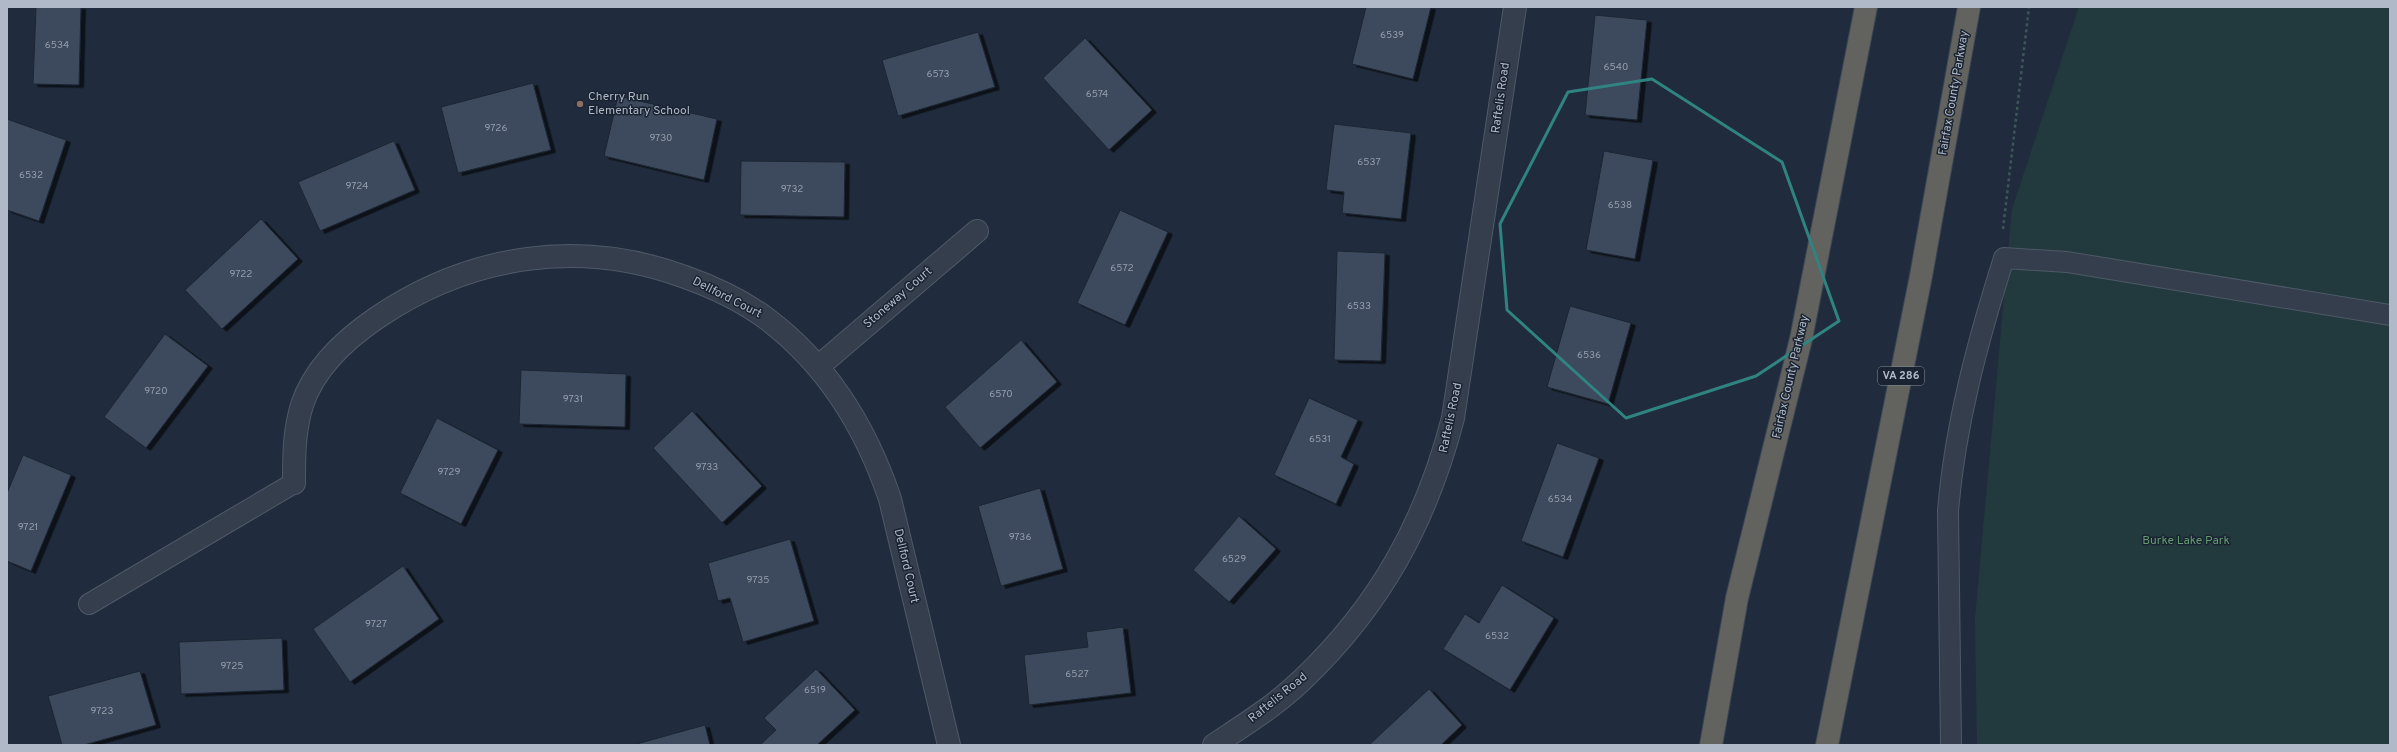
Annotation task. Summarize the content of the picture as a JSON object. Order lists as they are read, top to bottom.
{
  "streets": {
    "highway": ["Fairfax County Parkway", "VA 286"],
    "street": ["Raftelis Road", "Dellford Court", "Stoneway Court"]
  },
  "crossings": [
    ["Dellford Court", "Stoneway Court"]
  ],
  "parks": ["Burke Lake Park"],
  "places": ["Cherry Run Elementary School"],
  "house_numbers": [
    "6539",
    "6534",
    "6540",
    "6573",
    "6574",
    "9726",
    "9730",
    "6537",
    "6532",
    "9724",
    "9732",
    "6538",
    "6572",
    "9722",
    "6533",
    "6536",
    "9720",
    "6570",
    "9731",
    "6531",
    "9733",
    "9729",
    "6534",
    "9721",
    "9736",
    "6529",
    "9735",
    "9727",
    "6532",
    "9725",
    "6527",
    "6519",
    "9723"
  ]
}
